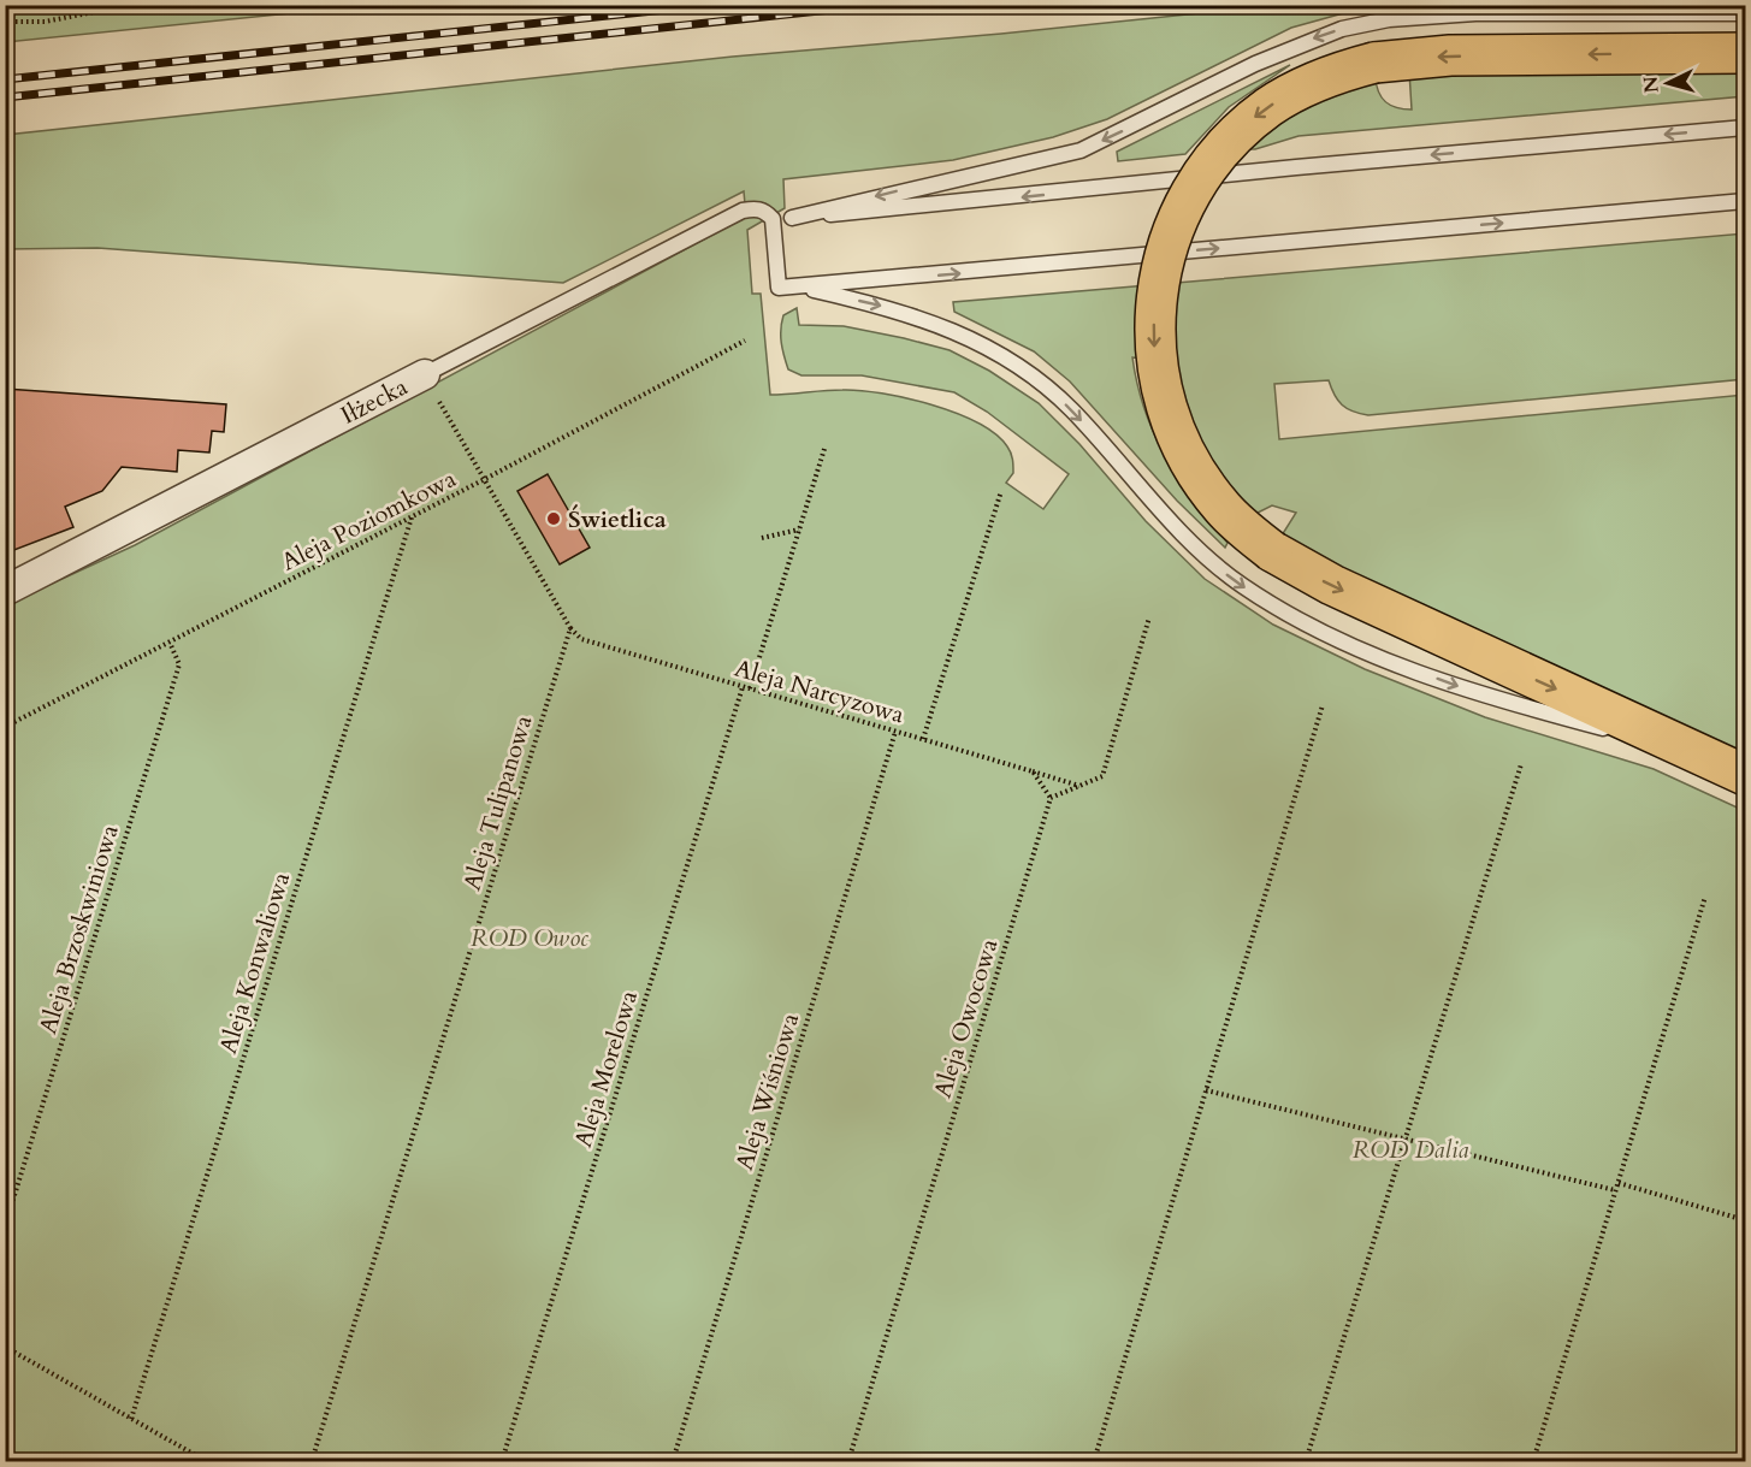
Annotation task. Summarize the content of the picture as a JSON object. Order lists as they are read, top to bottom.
{
  "streets": {
    "street": ["Iłżecka"],
    "path": [
      "Aleja Poziomkowa",
      "Aleja Narcyzowa",
      "Aleja Tulipanowa",
      "Aleja Brzoskwiniowa",
      "Aleja Konwaliowa",
      "Aleja Owocowa",
      "Aleja Morelowa",
      "Aleja Wiśniowa"
    ]
  },
  "crossings": [
    ["Aleja Poziomkowa", "Aleja Brzoskwiniowa"],
    ["Aleja Poziomkowa", "Aleja Konwaliowa"],
    ["Aleja Narcyzowa", "Aleja Tulipanowa"],
    ["Aleja Narcyzowa", "Aleja Morelowa"],
    ["Aleja Narcyzowa", "Aleja Wiśniowa"]
  ],
  "parks": ["ROD Owoc", "ROD Dalia"],
  "places": ["Świetlica"],
  "north": "left"
}
